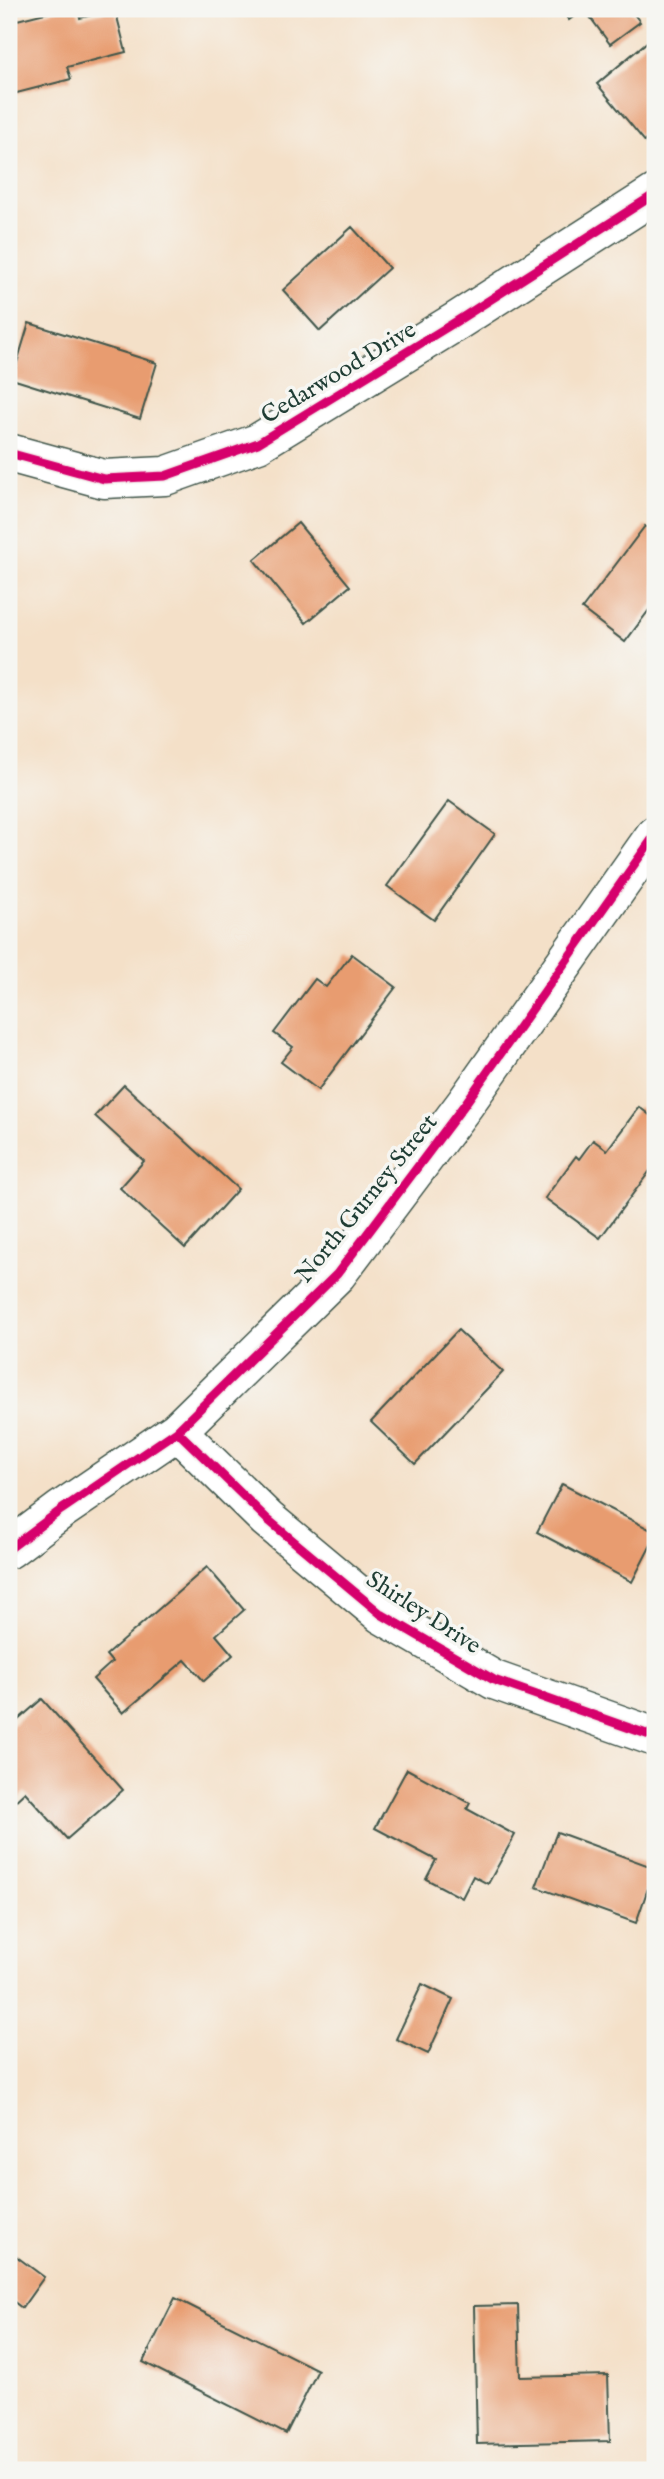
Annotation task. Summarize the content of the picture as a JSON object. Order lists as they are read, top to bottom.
{
  "streets": {
    "street": ["Cedarwood Drive", "North Gurney Street", "Shirley Drive"]
  },
  "crossings": [
    ["North Gurney Street", "Shirley Drive"]
  ]
}
